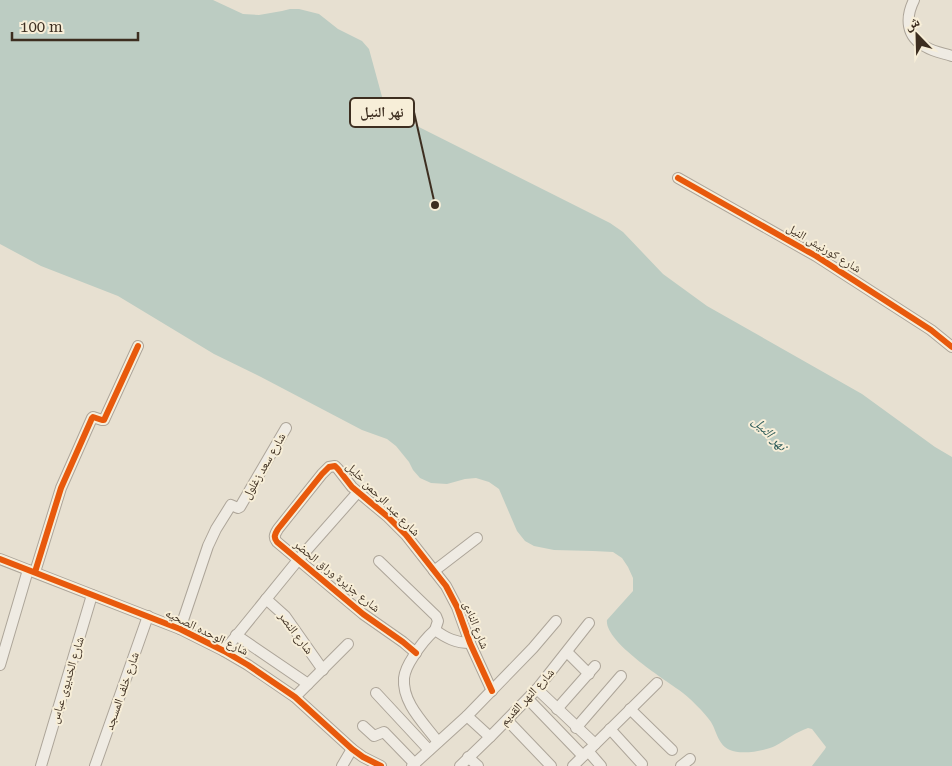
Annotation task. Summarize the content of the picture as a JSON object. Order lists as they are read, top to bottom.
{
  "streets": {
    "street": [
      "شارع كورنيش النيل",
      "شارع سعد زغلول",
      "شارع عبد الرحمن خليل",
      "شارع جزيرة وراق الحضر",
      "شارع النادى",
      "شارع الوحده الصحيه",
      "شارع النصر",
      "شارع الخديوى عباس",
      "شارع خلف المسجد",
      "شارع النهر القديم"
    ]
  },
  "crossings": [
    ["شارع سعد زغلول", "شارع الوحده الصحيه"],
    ["شارع عبد الرحمن خليل", "شارع جزيرة وراق الحضر"],
    ["شارع عبد الرحمن خليل", "شارع النادى"],
    ["شارع الوحده الصحيه", "شارع الخديوى عباس"],
    ["شارع الوحده الصحيه", "شارع خلف المسجد"]
  ],
  "water": ["نهر النيل"],
  "places": ["نهر النيل"],
  "scale_bar": "100 m",
  "north": "top left"
}
